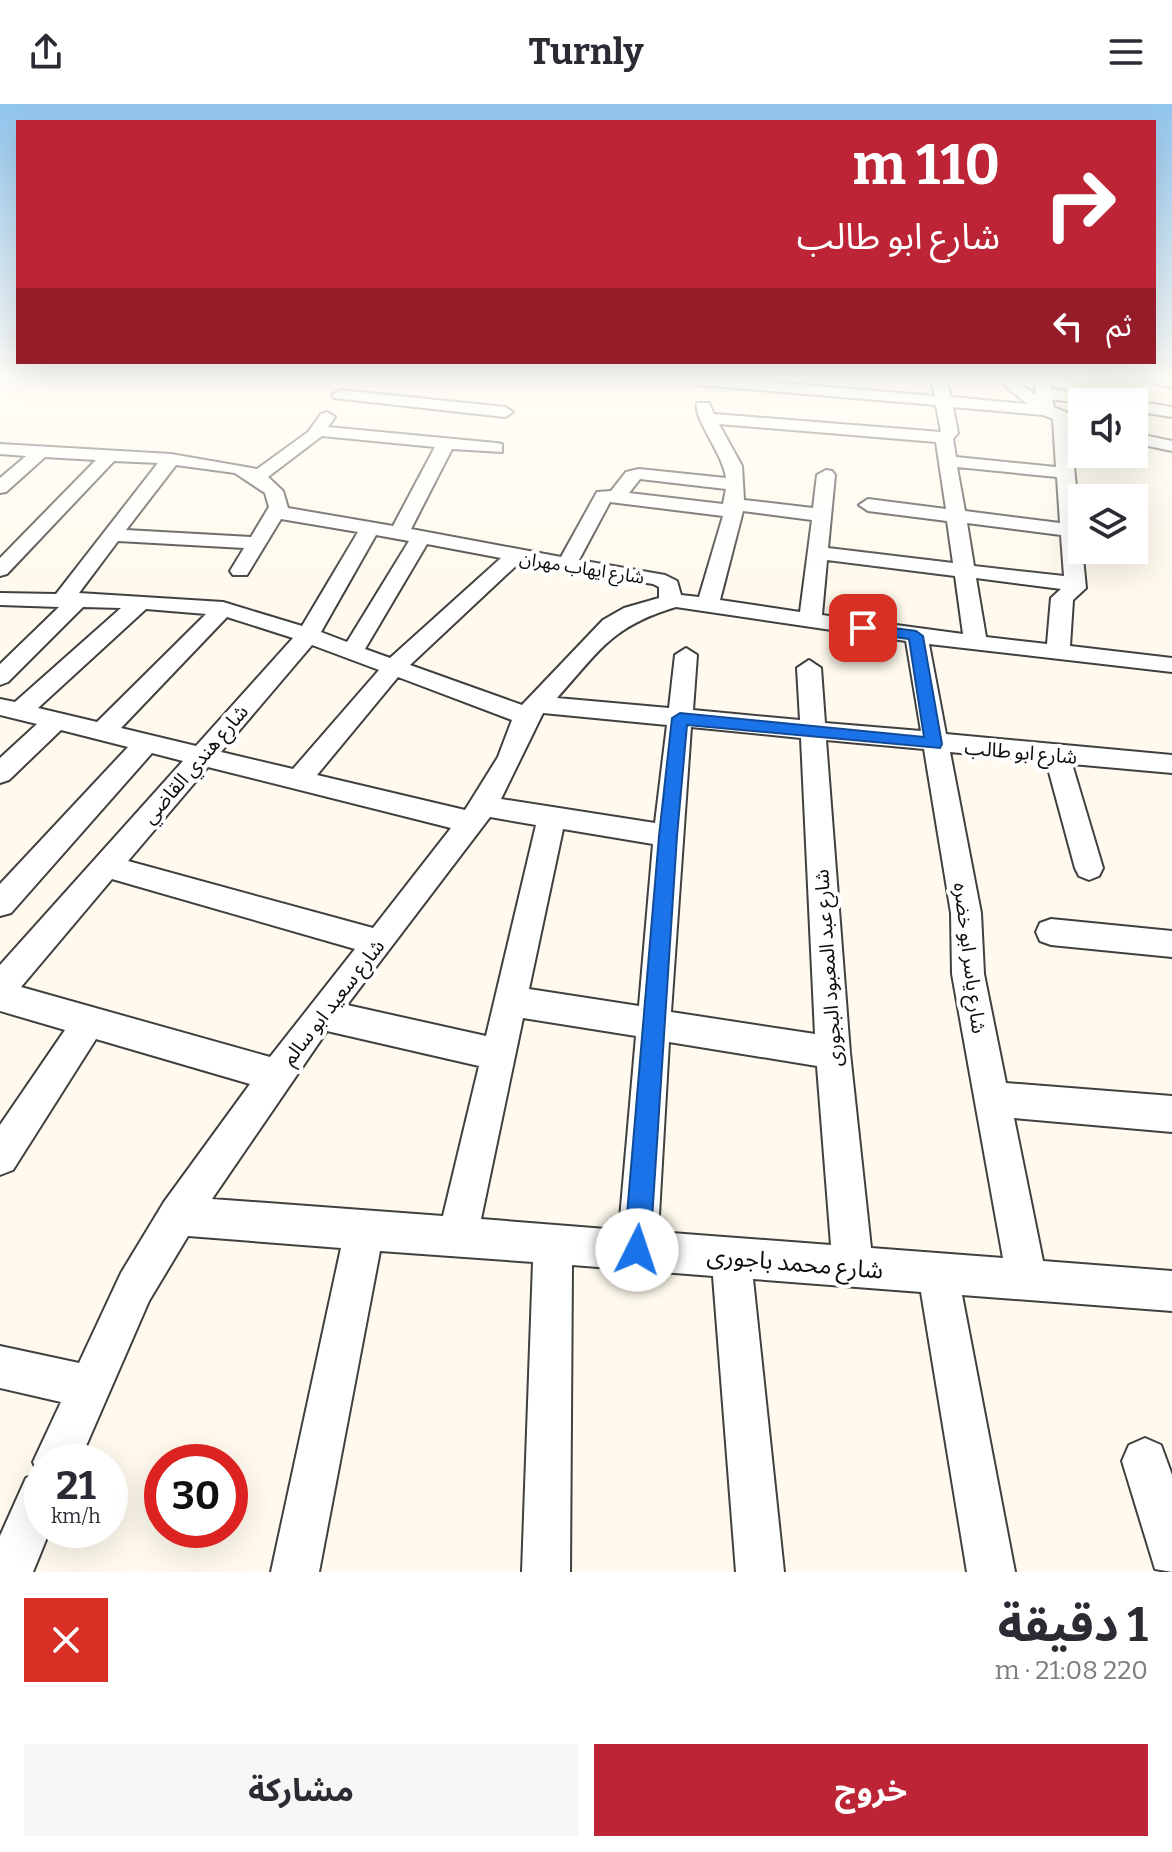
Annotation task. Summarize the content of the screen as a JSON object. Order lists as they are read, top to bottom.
{
  "streets": {
    "street": [
      "شارع ايهاب مهران",
      "شارع ابو طالب",
      "شارع هندي القاضي",
      "شارع ياسر ابو خضره",
      "شارع عبد المعبود البجورى",
      "شارع سعيد ابو سالم",
      "شارع محمد باجورى"
    ]
  },
  "crossings": [
    ["شارع ايهاب مهران", "شارع هندي القاضي"],
    ["شارع ايهاب مهران", "شارع سعيد ابو سالم"],
    ["شارع ابو طالب", "شارع هندي القاضي"],
    ["شارع ابو طالب", "شارع ياسر ابو خضره"],
    ["شارع ابو طالب", "شارع عبد المعبود البجورى"],
    ["شارع ابو طالب", "شارع سعيد ابو سالم"],
    ["شارع ياسر ابو خضره", "شارع محمد باجورى"],
    ["شارع عبد المعبود البجورى", "شارع محمد باجورى"],
    ["شارع سعيد ابو سالم", "شارع محمد باجورى"]
  ],
  "page": {
    "header": "Turnly",
    "turn": ["110 m", "شارع ابو طالب"],
    "then": "ثم",
    "speed": "21 km/h",
    "limit": "30",
    "heading": ["1 دقيقة", "220 m · 21:08"],
    "buttons": ["خروج", "مشاركة"]
  }
}
